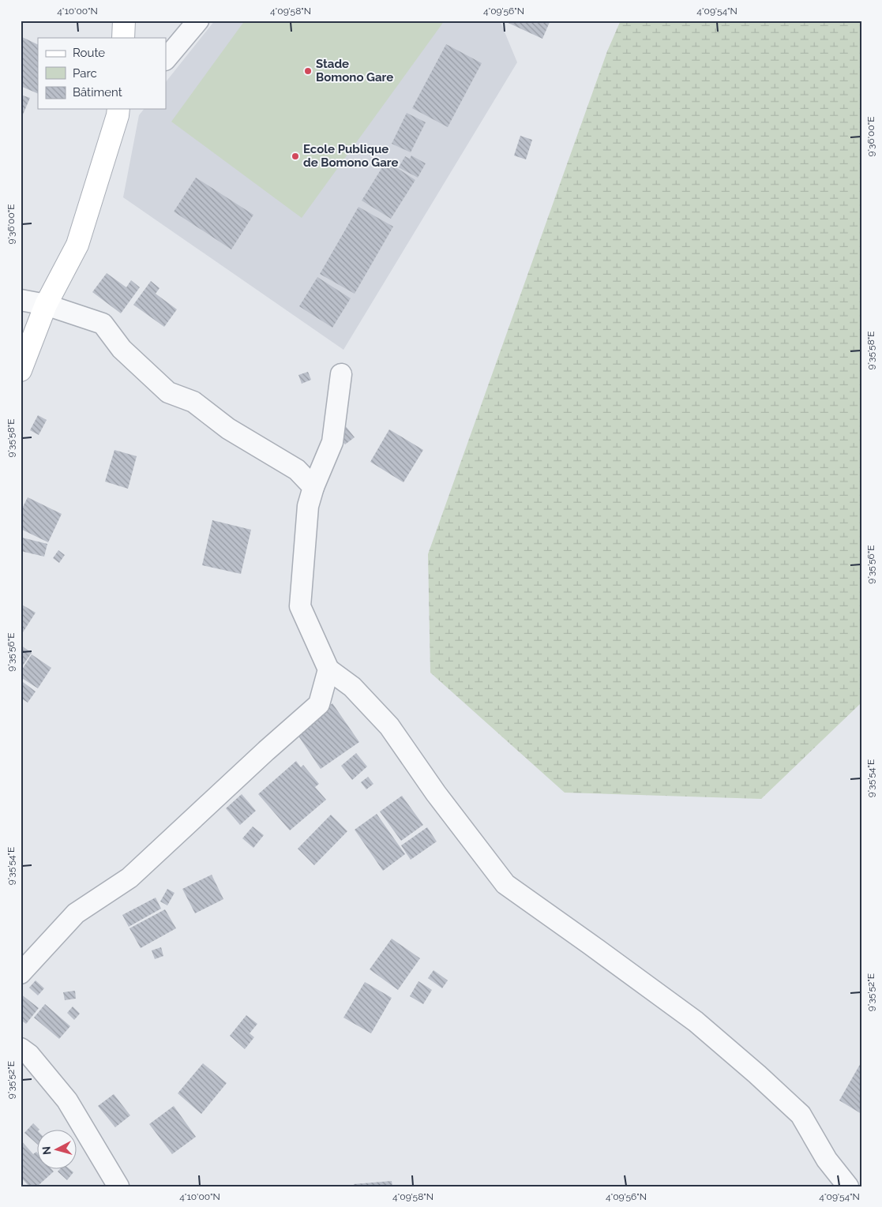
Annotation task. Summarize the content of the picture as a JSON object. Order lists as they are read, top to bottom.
{
  "places": ["Stade Bomono Gare", "Ecole Publique de Bomono Gare"],
  "legend": ["Route", "Parc", "Bâtiment"],
  "north": "left",
  "coordinates": [
    "4°10'00\"N",
    "4°09'58\"N",
    "4°09'56\"N",
    "4°09'54\"N",
    "9°36'00\"E",
    "9°35'58\"E",
    "9°35'56\"E",
    "9°35'54\"E",
    "9°35'52\"E"
  ]
}
